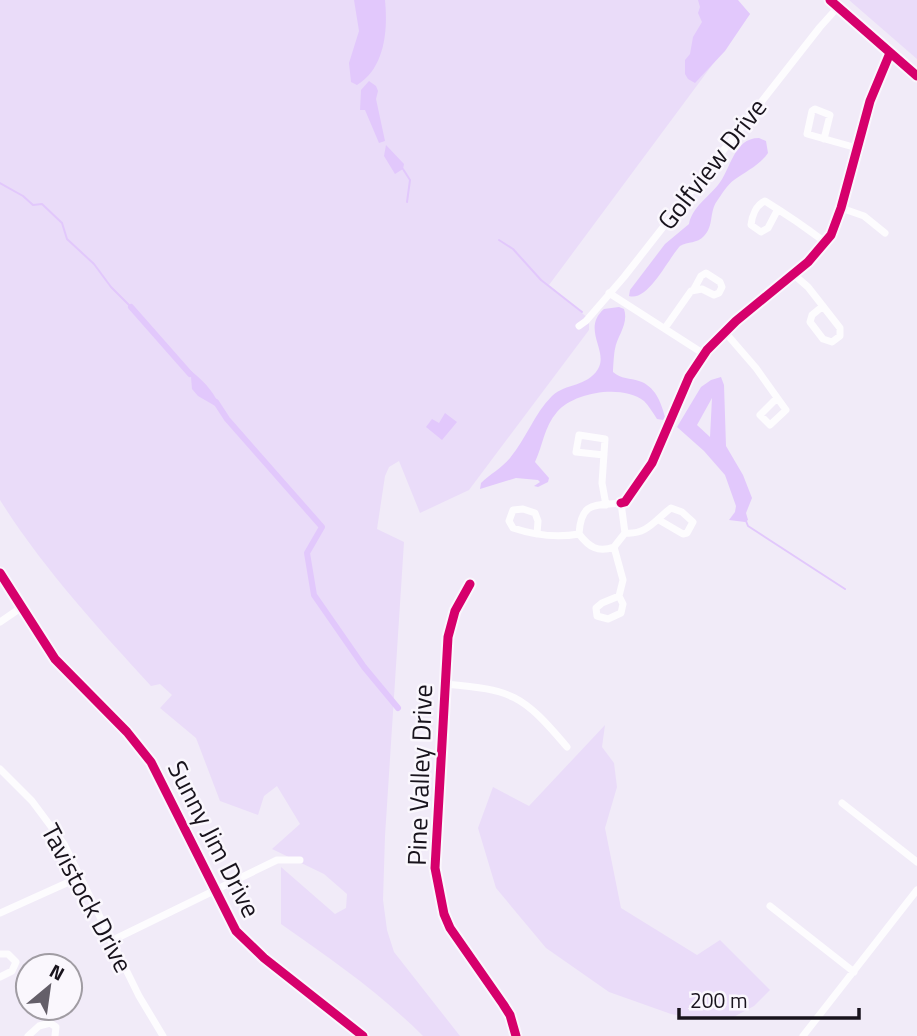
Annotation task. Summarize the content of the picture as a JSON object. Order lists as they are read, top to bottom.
{
  "streets": {
    "street": [
      "Golfview Drive",
      "Pine Valley Drive",
      "Sunny Jim Drive",
      "Tavistock Drive"
    ]
  },
  "scale_bar": "200 m",
  "north": "top right"
}
